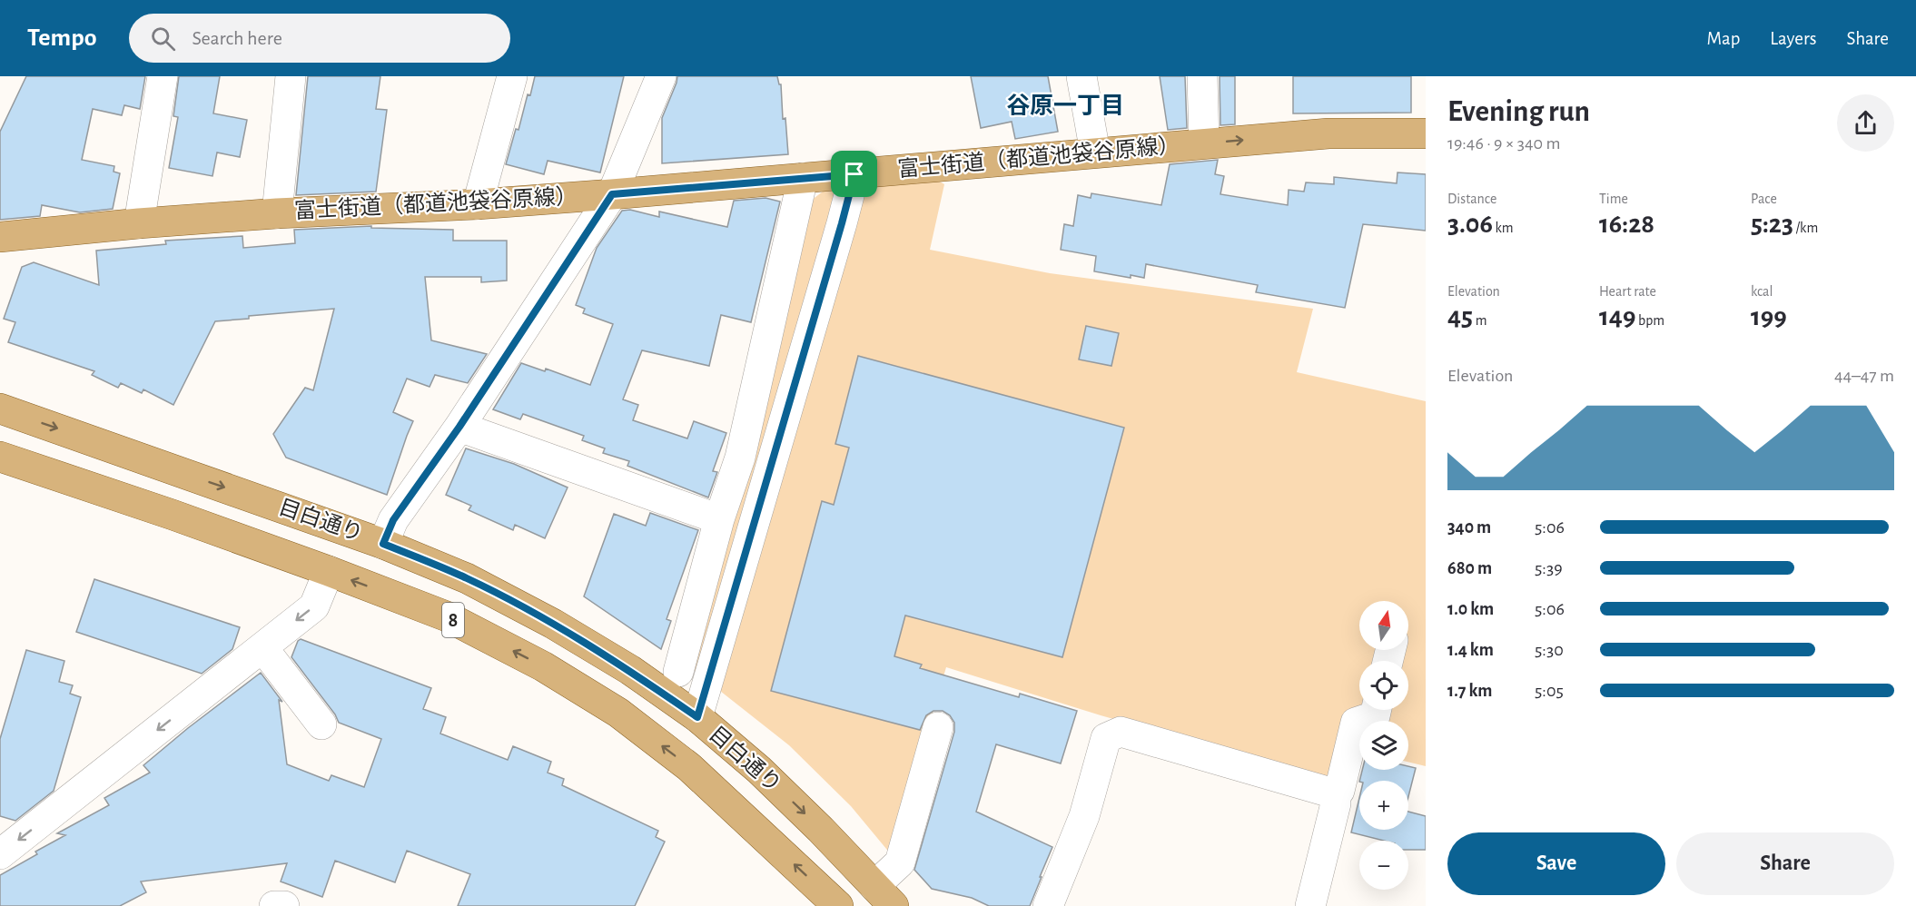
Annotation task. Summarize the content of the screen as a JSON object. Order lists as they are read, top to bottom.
{
  "streets": {
    "main road": ["富士街道（都道池袋谷原線）", "目白通り", "8"]
  },
  "districts": ["谷原一丁目"],
  "north": "top",
  "page": {
    "header": "Tempo",
    "search": "Search here",
    "nav": ["Map", "Layers", "Share"],
    "heading": ["Evening run", "19:46 · 9 × 340 m"],
    "stats": [
      ["Distance", "3.06 km"],
      ["Time", "16:28"],
      ["Pace", "5:23 /km"],
      ["Elevation", "45 m"],
      ["Heart rate", "149 bpm"],
      ["kcal", "199"]
    ],
    "chart": ["Elevation", "44–47 m"],
    "list": [
      {
        "name": "340 m",
        "note": "5:06"
      },
      {
        "name": "680 m",
        "note": "5:39"
      },
      {
        "name": "1.0 km",
        "note": "5:06"
      },
      {
        "name": "1.4 km",
        "note": "5:30"
      },
      {
        "name": "1.7 km",
        "note": "5:05"
      }
    ],
    "map_buttons": ["+", "−"],
    "buttons": ["Save", "Share"]
  }
}
